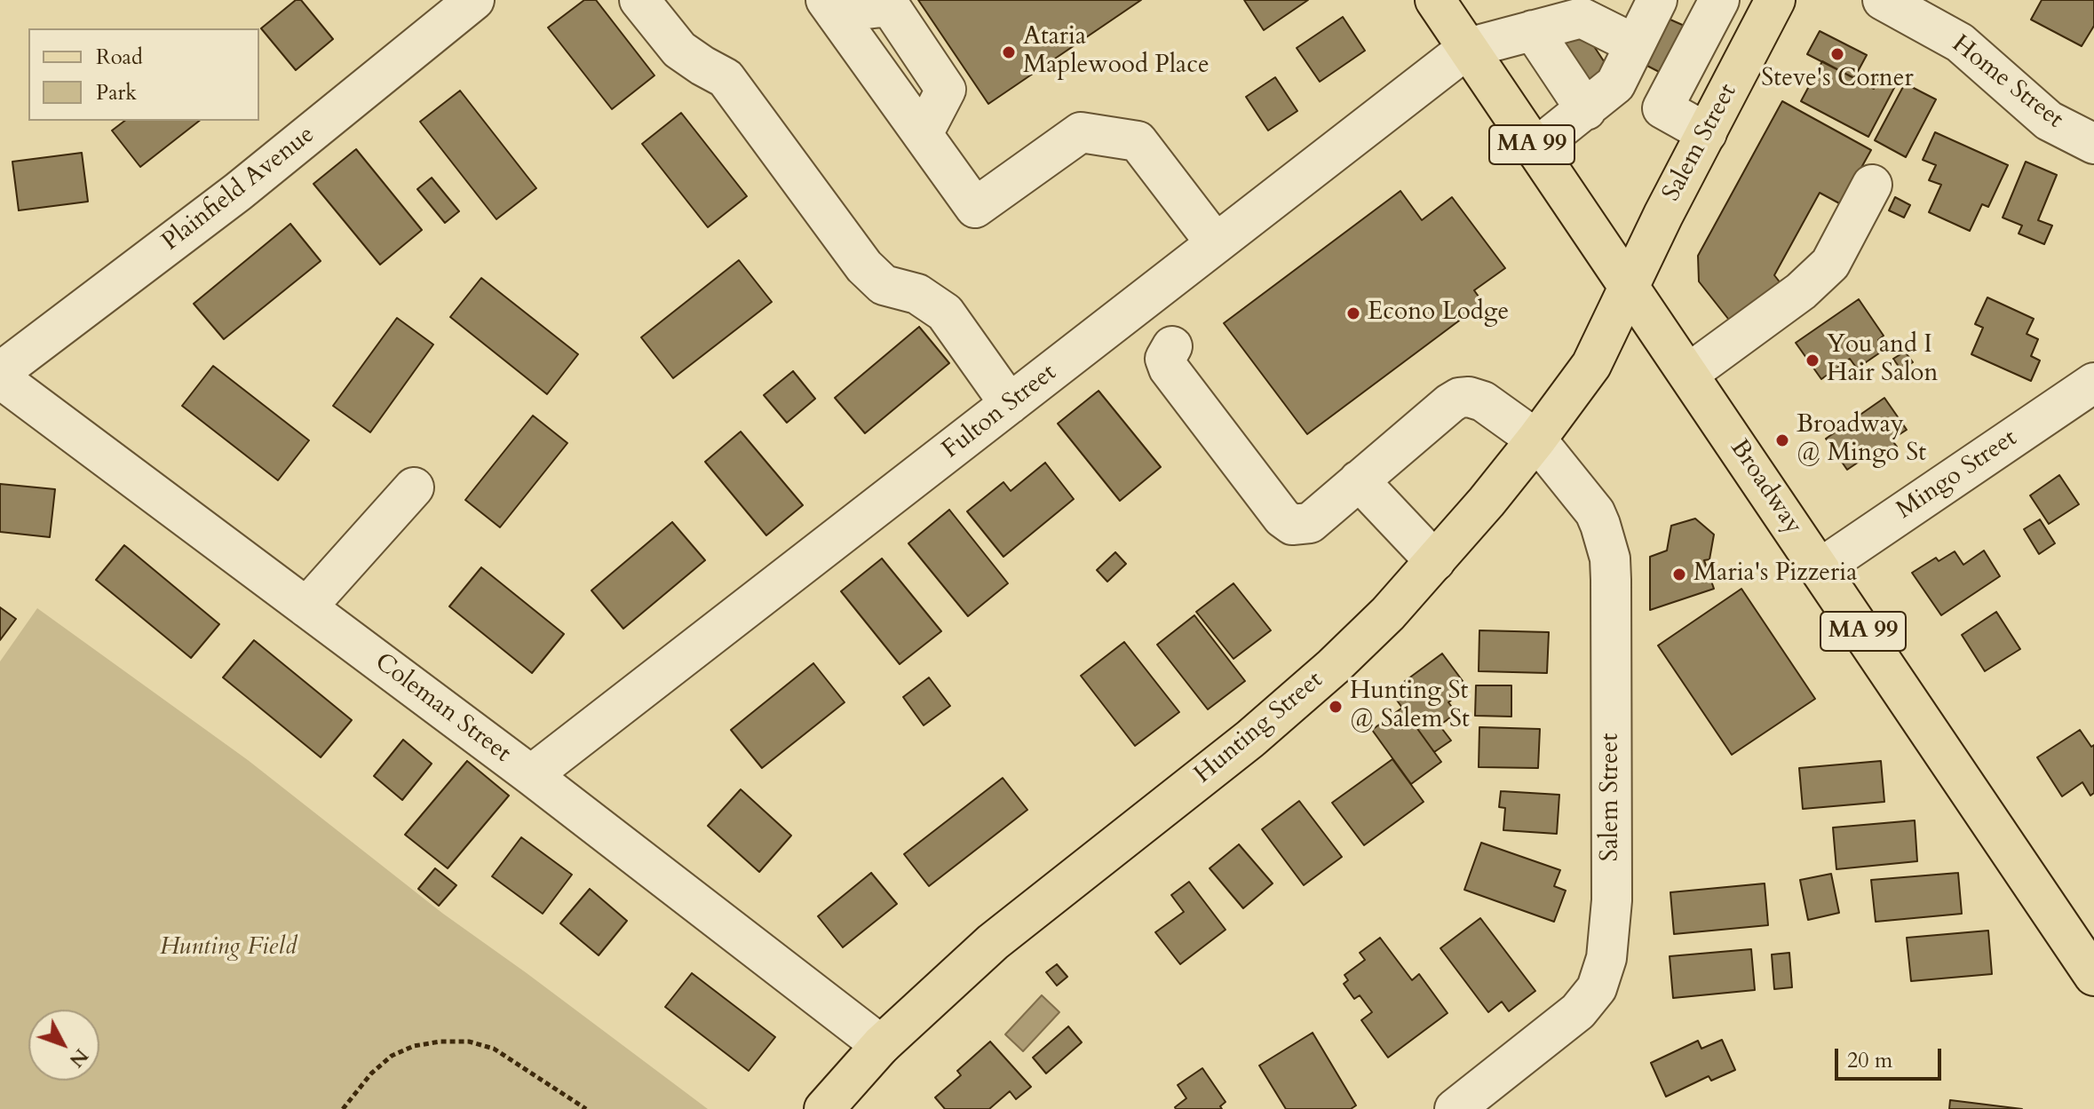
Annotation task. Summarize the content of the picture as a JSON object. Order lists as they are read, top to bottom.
{
  "streets": {
    "main road": [
      "Salem Street",
      "MA 99",
      "Broadway",
      "Hunting Street"
    ],
    "street": [
      "Home Street",
      "Plainfield Avenue",
      "Fulton Street",
      "Mingo Street",
      "Coleman Street"
    ]
  },
  "crossings": [
    ["Salem Street", "Broadway"],
    ["Salem Street", "Hunting Street"],
    ["Fulton Street", "Broadway"],
    ["Fulton Street", "Coleman Street"],
    ["Mingo Street", "Broadway"],
    ["Broadway", "Hunting Street"],
    ["Coleman Street", "Hunting Street"]
  ],
  "parks": ["Hunting Field"],
  "places": [
    "Ataria Maplewood Place",
    "Steve's Corner",
    "Econo Lodge",
    "You and I Hair Salon",
    "Broadway @ Mingo St",
    "Maria's Pizzeria",
    "Hunting St @ Salem St"
  ],
  "legend": ["Road", "Park"],
  "scale_bar": "20 m",
  "north": "bottom right"
}
